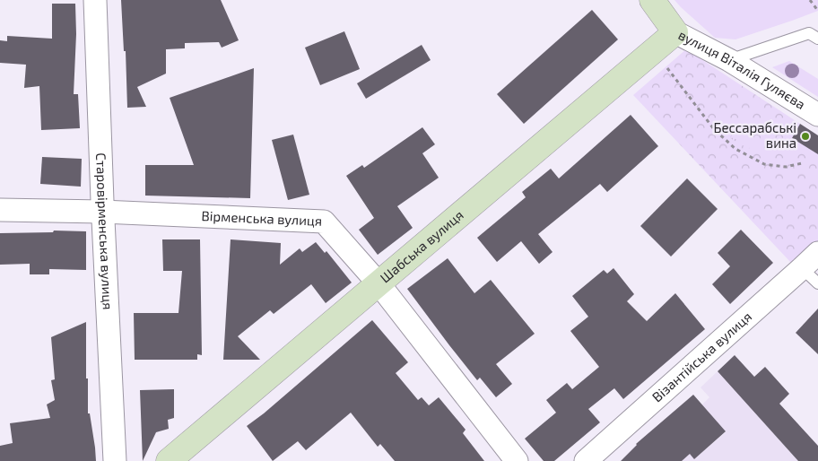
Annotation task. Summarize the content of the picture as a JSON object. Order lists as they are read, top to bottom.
{
  "streets": {
    "main road": ["вулиця Віталія Гуляєва", "Шабська вулиця"],
    "street": ["Вірменська вулиця", "Старовірменська вулиця", "Візантійська вулиця"]
  },
  "crossings": [
    ["вулиця Віталія Гуляєва", "Шабська вулиця"],
    ["Вірменська вулиця", "Старовірменська вулиця"],
    ["Вірменська вулиця", "Шабська вулиця"]
  ],
  "places": ["Бессарабські вина"]
}
